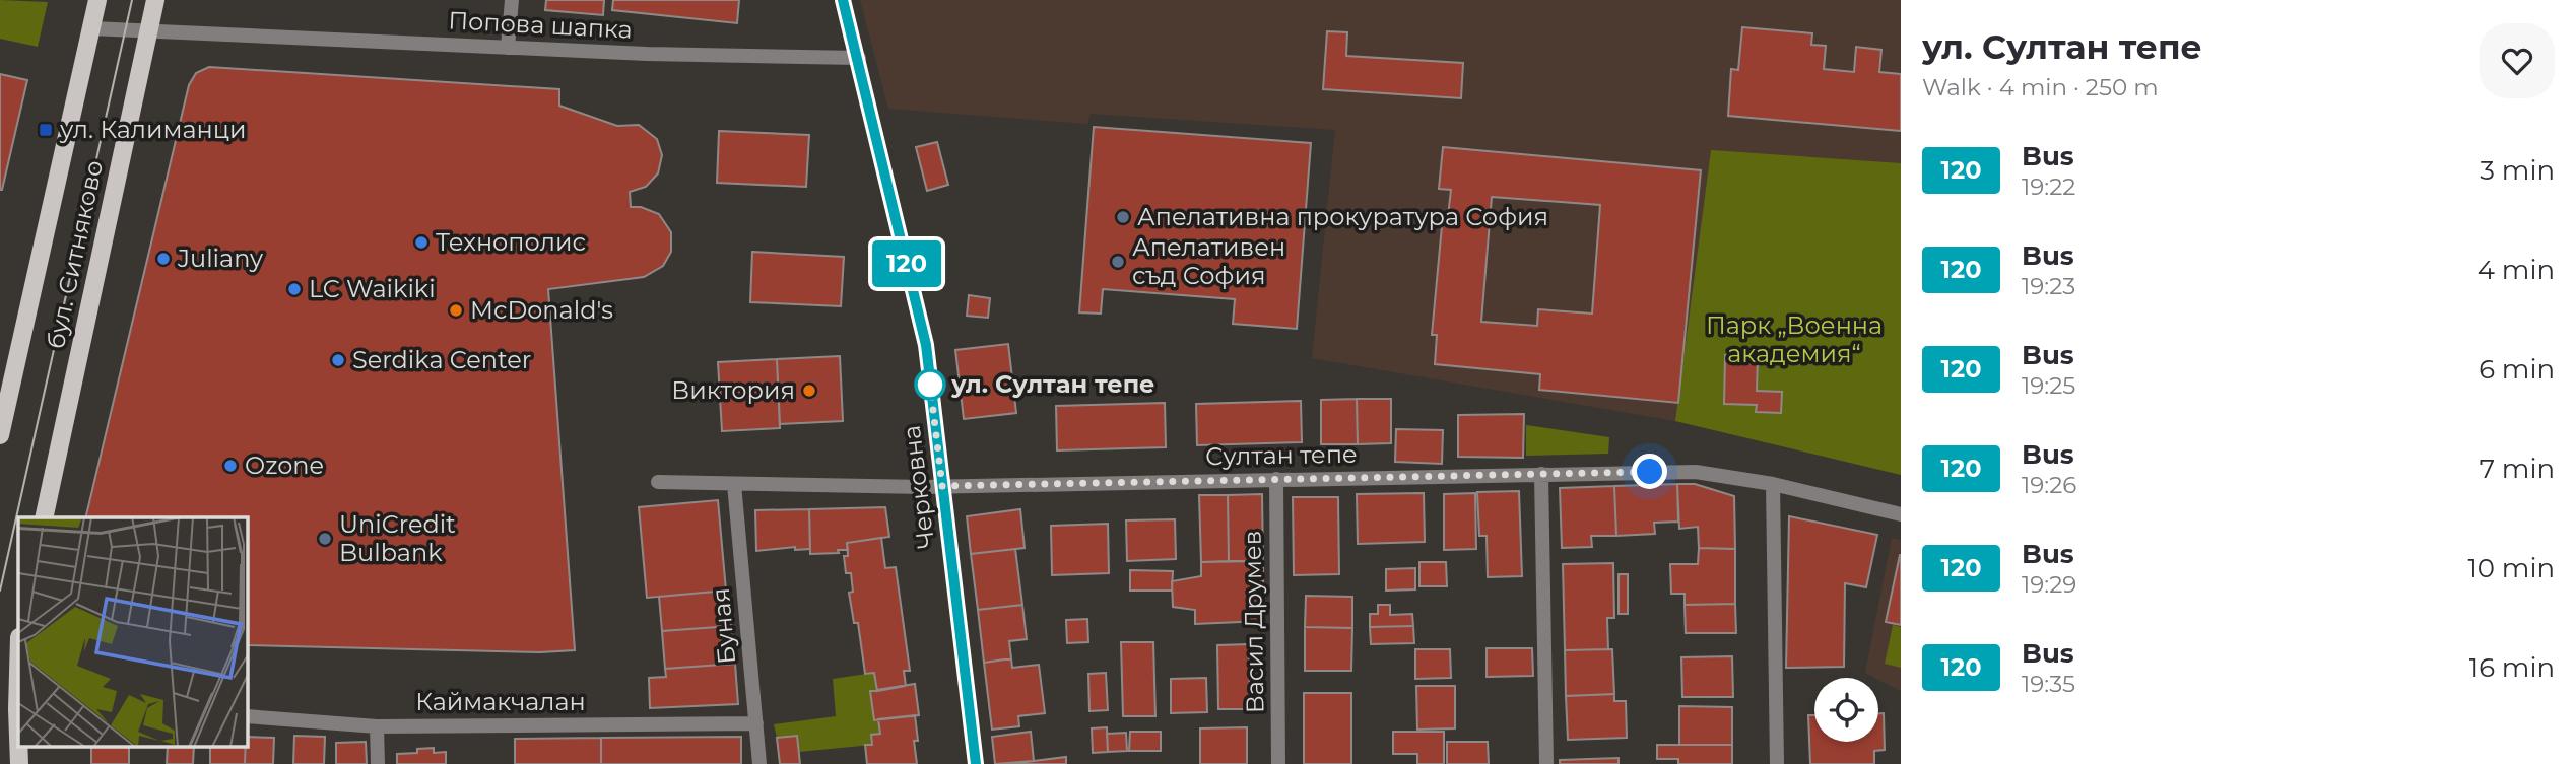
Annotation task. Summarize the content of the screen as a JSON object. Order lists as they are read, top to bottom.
{
  "streets": {
    "main road": ["бул. Ситняково"],
    "street": [
      "Попова шапка",
      "Султан тепе",
      "Черковна",
      "Васил Друмев",
      "Буная",
      "Каймакчалан"
    ]
  },
  "crossings": [
    ["Попова шапка", "бул. Ситняково"],
    ["Попова шапка", "Черковна"],
    ["Султан тепе", "Черковна"],
    ["Султан тепе", "Васил Друмев"],
    ["Султан тепе", "Буная"],
    ["Буная", "Каймакчалан"]
  ],
  "parks": ["Парк „Военна академия“"],
  "places": {
    "transit": ["ул. Калиманци"],
    "other": [
      "Апелативна прокуратура София",
      "Технополис",
      "Juliany",
      "Апелативен съд София",
      "LC Waikiki",
      "McDonald's",
      "Serdika Center",
      "ул. Султан тепе",
      "Виктория",
      "Ozone",
      "UniCredit Bulbank"
    ]
  },
  "lines": ["bus line 120"],
  "page": {
    "on_map": "120",
    "heading": ["ул. Султан тепе", "Walk · 4 min · 250 m"],
    "list": [
      {
        "mark": "120",
        "name": "Bus",
        "note": "19:22",
        "value": "3 min"
      },
      {
        "mark": "120",
        "name": "Bus",
        "note": "19:23",
        "value": "4 min"
      },
      {
        "mark": "120",
        "name": "Bus",
        "note": "19:25",
        "value": "6 min"
      },
      {
        "mark": "120",
        "name": "Bus",
        "note": "19:26",
        "value": "7 min"
      },
      {
        "mark": "120",
        "name": "Bus",
        "note": "19:29",
        "value": "10 min"
      },
      {
        "mark": "120",
        "name": "Bus",
        "note": "19:35",
        "value": "16 min"
      }
    ]
  }
}
